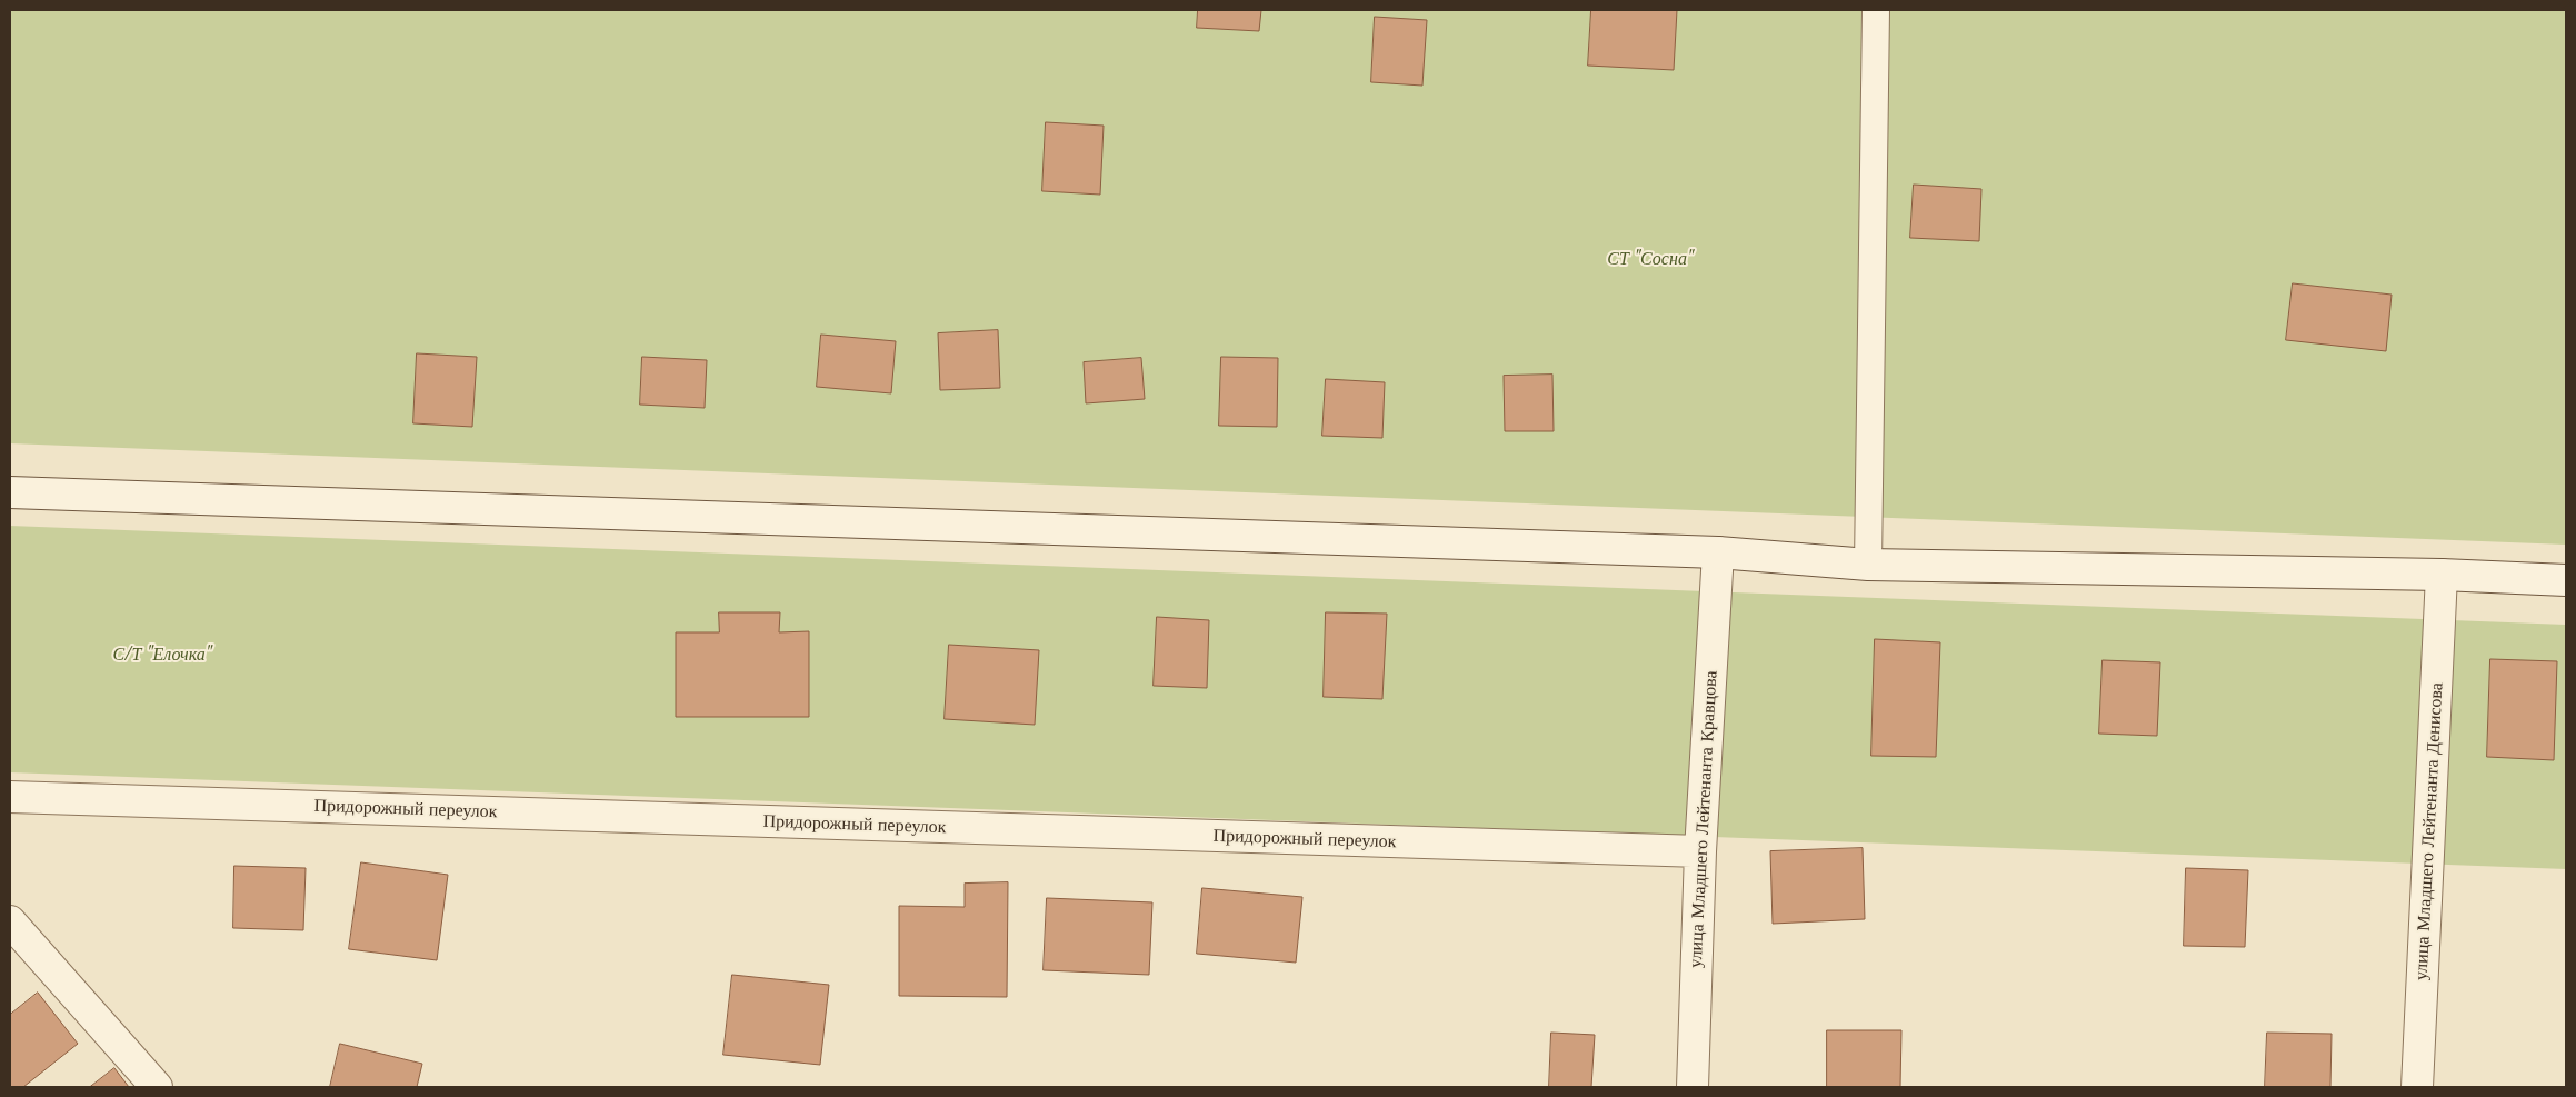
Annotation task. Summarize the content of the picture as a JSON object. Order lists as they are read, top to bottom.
{
  "streets": {
    "street": ["Придорожный переулок", "улица Младшего Лейтенанта Кравцова", "улица Младшего Лейтенанта Денисова"]
  },
  "crossings": [
    ["Придорожный переулок", "улица Младшего Лейтенанта Кравцова"]
  ],
  "parks": ["СТ \"Сосна\"", "С/Т \"Елочка\""]
}
